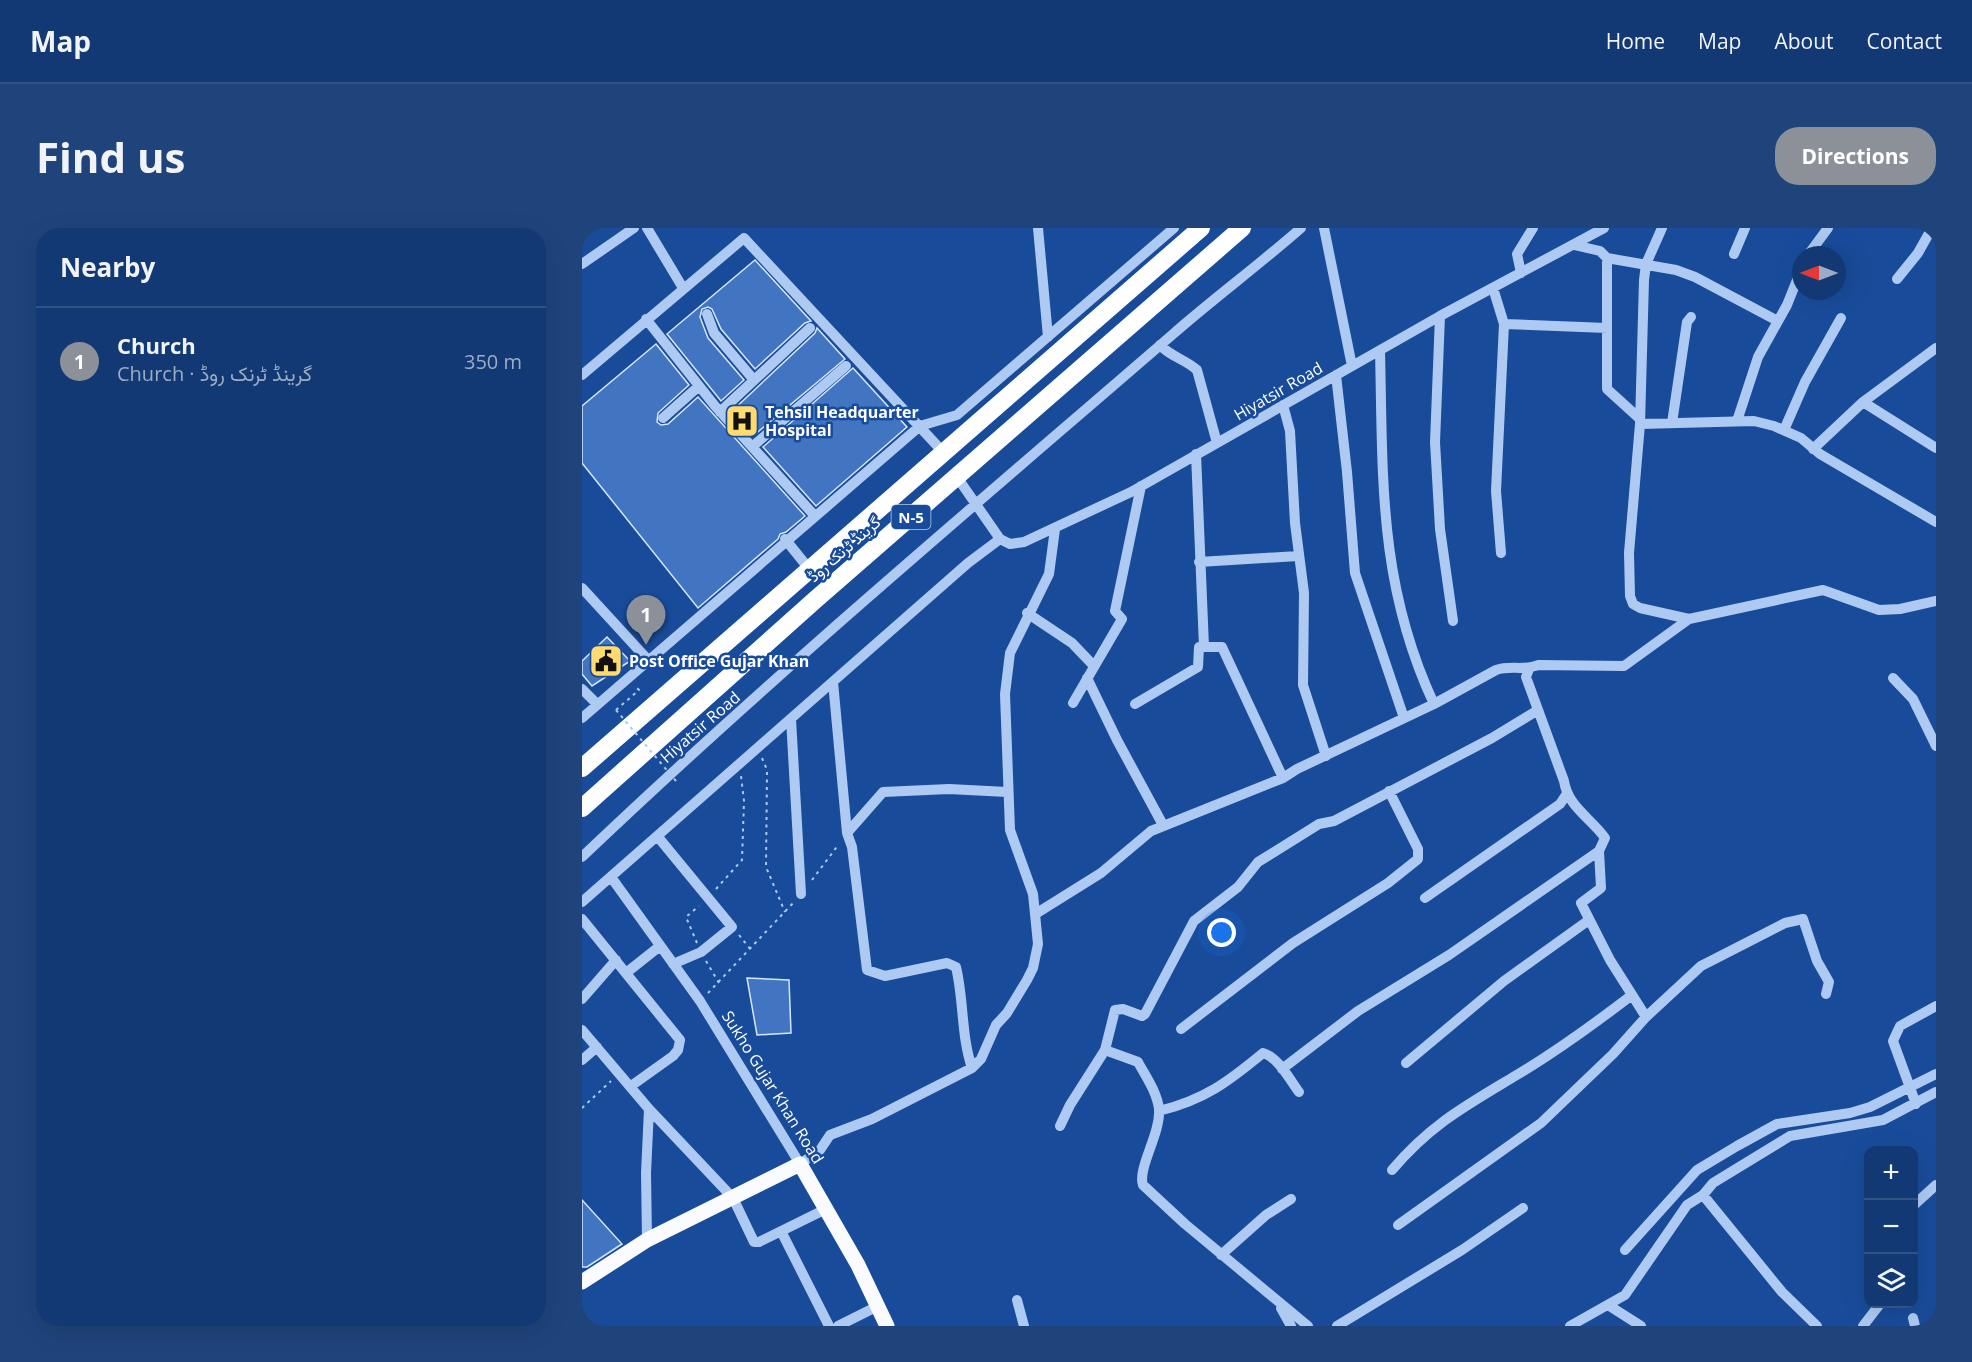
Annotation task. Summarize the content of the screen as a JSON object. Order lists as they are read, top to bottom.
{
  "streets": {
    "highway": ["N-5", "گرینڈ ٹرنک روڈ"],
    "main road": ["Sukho Gujar Khan Road"],
    "street": ["Hiyatsir Road"]
  },
  "places": {
    "hospital": ["Tehsil Headquarter Hospital"],
    "public building": ["Post Office Gujar Khan"]
  },
  "north": "left",
  "page": {
    "header": "Map",
    "nav": [
      "Home",
      "Map",
      "About",
      "Contact"
    ],
    "buttons": "Directions",
    "title": "Find us",
    "heading": "Nearby",
    "list": [
      {
        "mark": "1",
        "name": "Church",
        "note": "Church · گرینڈ ٹرنک روڈ",
        "value": "350 m"
      }
    ],
    "pins": "1",
    "map_buttons": ["+", "−"]
  }
}
